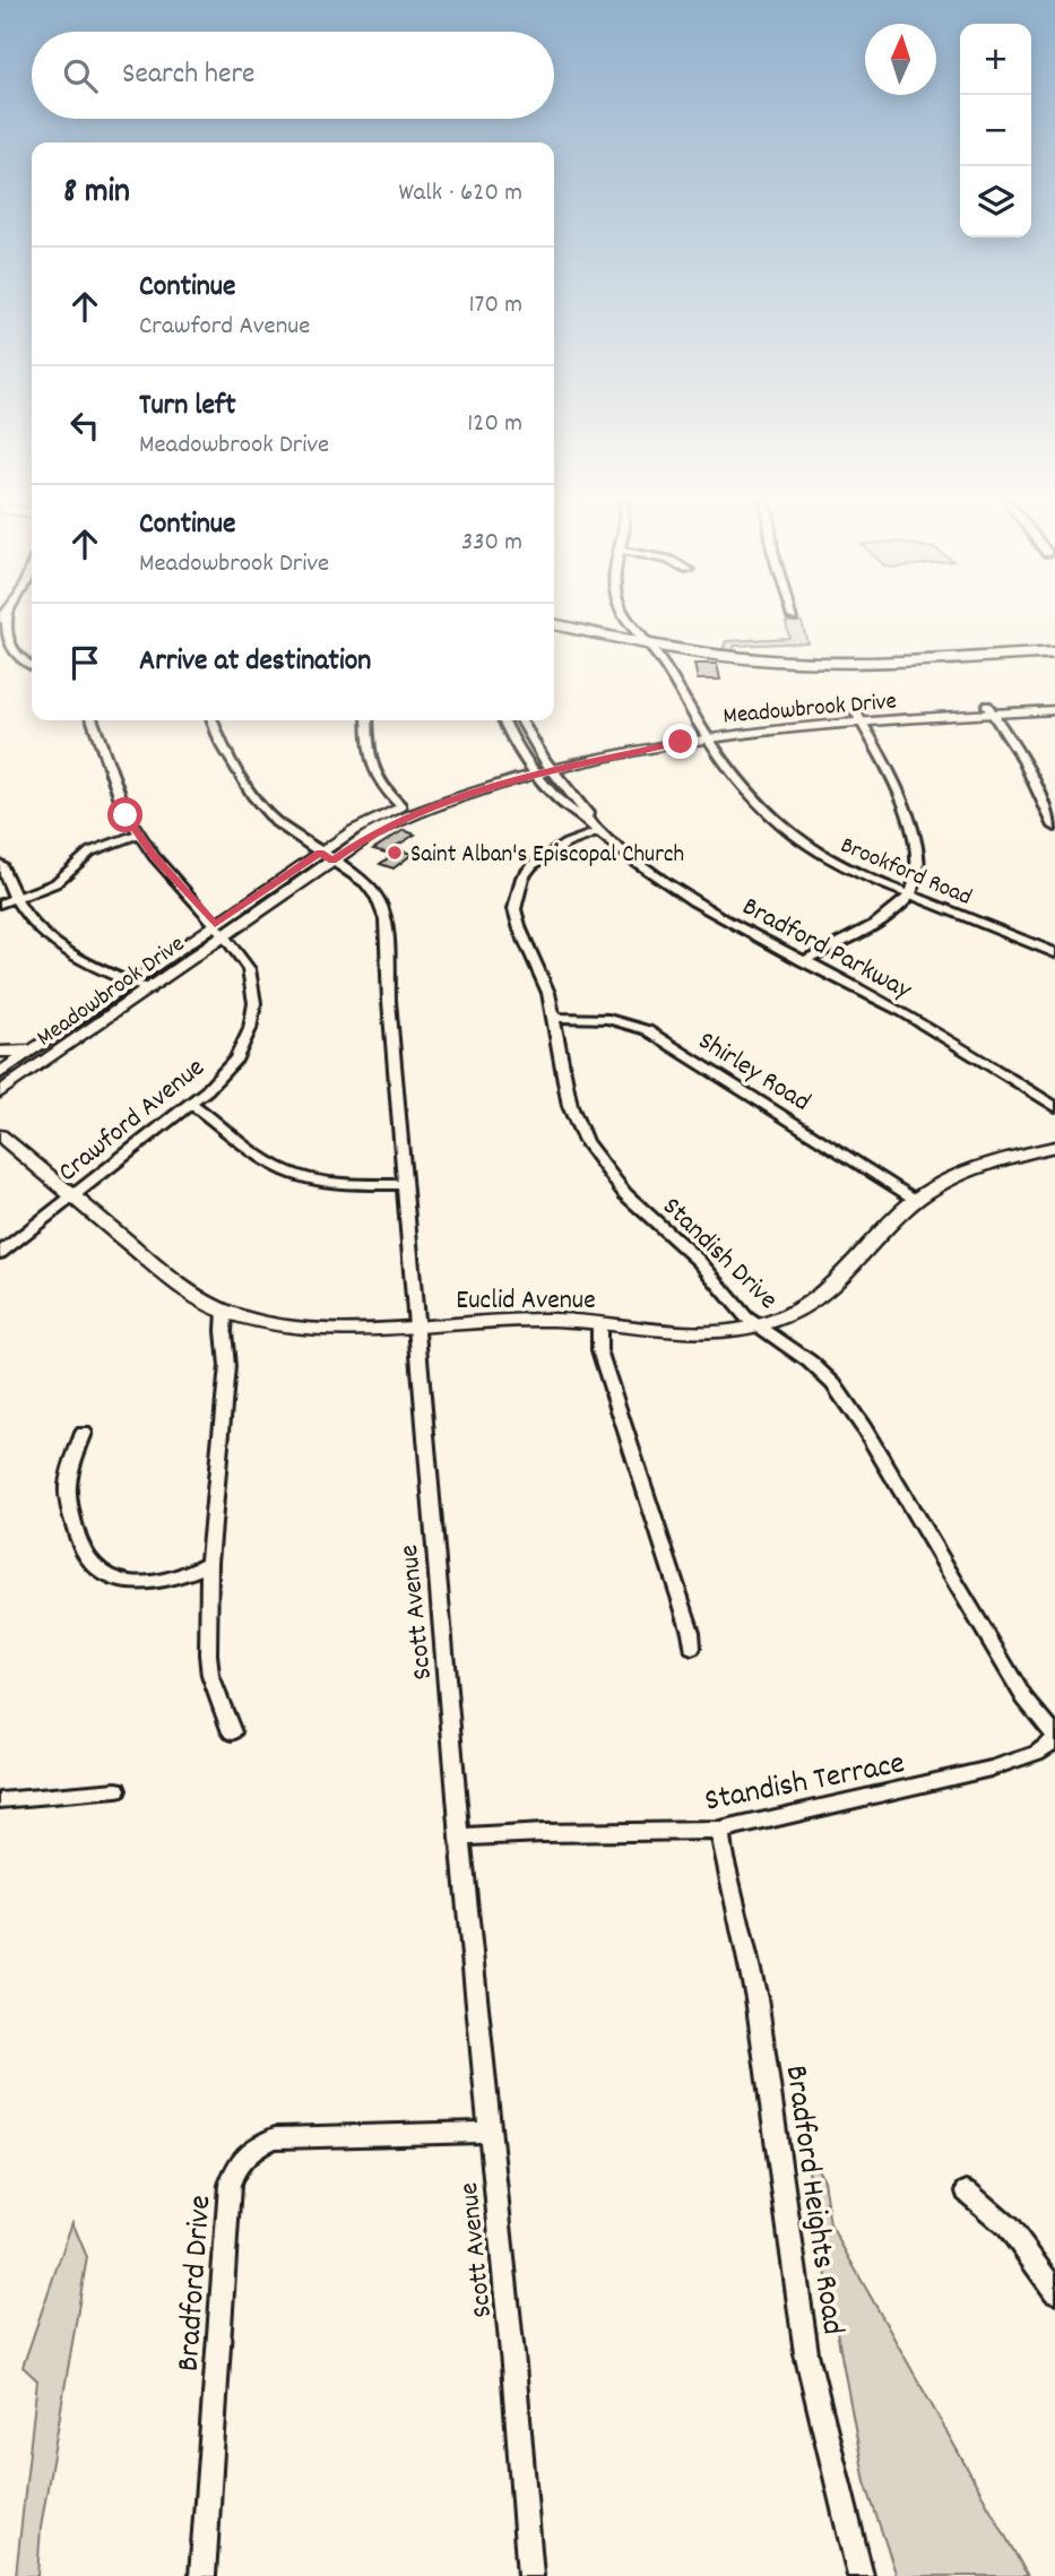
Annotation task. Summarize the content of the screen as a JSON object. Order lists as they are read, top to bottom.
{
  "streets": {
    "street": [
      "Meadowbrook Drive",
      "Brookford Road",
      "Bradford Parkway",
      "Shirley Road",
      "Crawford Avenue",
      "Standish Drive",
      "Euclid Avenue",
      "Scott Avenue",
      "Standish Terrace",
      "Bradford Heights Road",
      "Bradford Drive"
    ]
  },
  "crossings": [
    ["Meadowbrook Drive", "Brookford Road"],
    ["Meadowbrook Drive", "Bradford Parkway"],
    ["Meadowbrook Drive", "Crawford Avenue"],
    ["Meadowbrook Drive", "Scott Avenue"],
    ["Bradford Parkway", "Standish Drive"],
    ["Shirley Road", "Standish Drive"],
    ["Shirley Road", "Euclid Avenue"],
    ["Crawford Avenue", "Euclid Avenue"],
    ["Standish Drive", "Euclid Avenue"],
    ["Standish Drive", "Standish Terrace"],
    ["Euclid Avenue", "Scott Avenue"],
    ["Scott Avenue", "Standish Terrace"],
    ["Scott Avenue", "Bradford Drive"],
    ["Standish Terrace", "Bradford Heights Road"]
  ],
  "places": ["Saint Alban's Episcopal Church"],
  "north": "top",
  "page": {
    "map_buttons": ["+", "−"],
    "search": "Search here",
    "heading": ["8 min", "Walk · 620 m"],
    "list": [
      ["Continue", "Crawford Avenue", "170 m"],
      ["Turn left", "Meadowbrook Drive", "120 m"],
      ["Continue", "Meadowbrook Drive", "330 m"],
      "Arrive at destination"
    ]
  }
}
